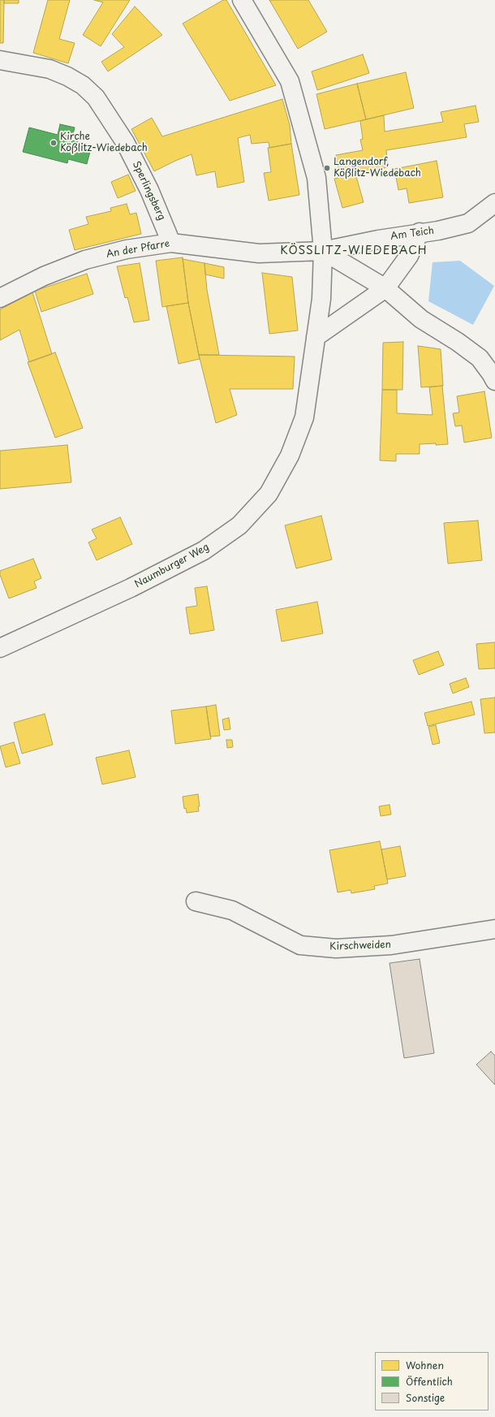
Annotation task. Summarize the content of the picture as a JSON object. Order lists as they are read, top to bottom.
{
  "streets": {
    "street": [
      "Sperlingsberg",
      "Am Teich",
      "An der Pfarre",
      "Naumburger Weg",
      "Kirschweiden"
    ]
  },
  "crossings": [
    ["Sperlingsberg", "An der Pfarre"],
    ["Am Teich", "An der Pfarre"],
    ["Am Teich", "Naumburger Weg"],
    ["An der Pfarre", "Naumburger Weg"]
  ],
  "districts": ["KÖSSLITZ-WIEDEBACH"],
  "places": ["Kirche Kößlitz-Wiedebach", "Langendorf, Kößlitz-Wiedebach"],
  "legend": ["Wohnen", "Öffentlich", "Sonstige"]
}
